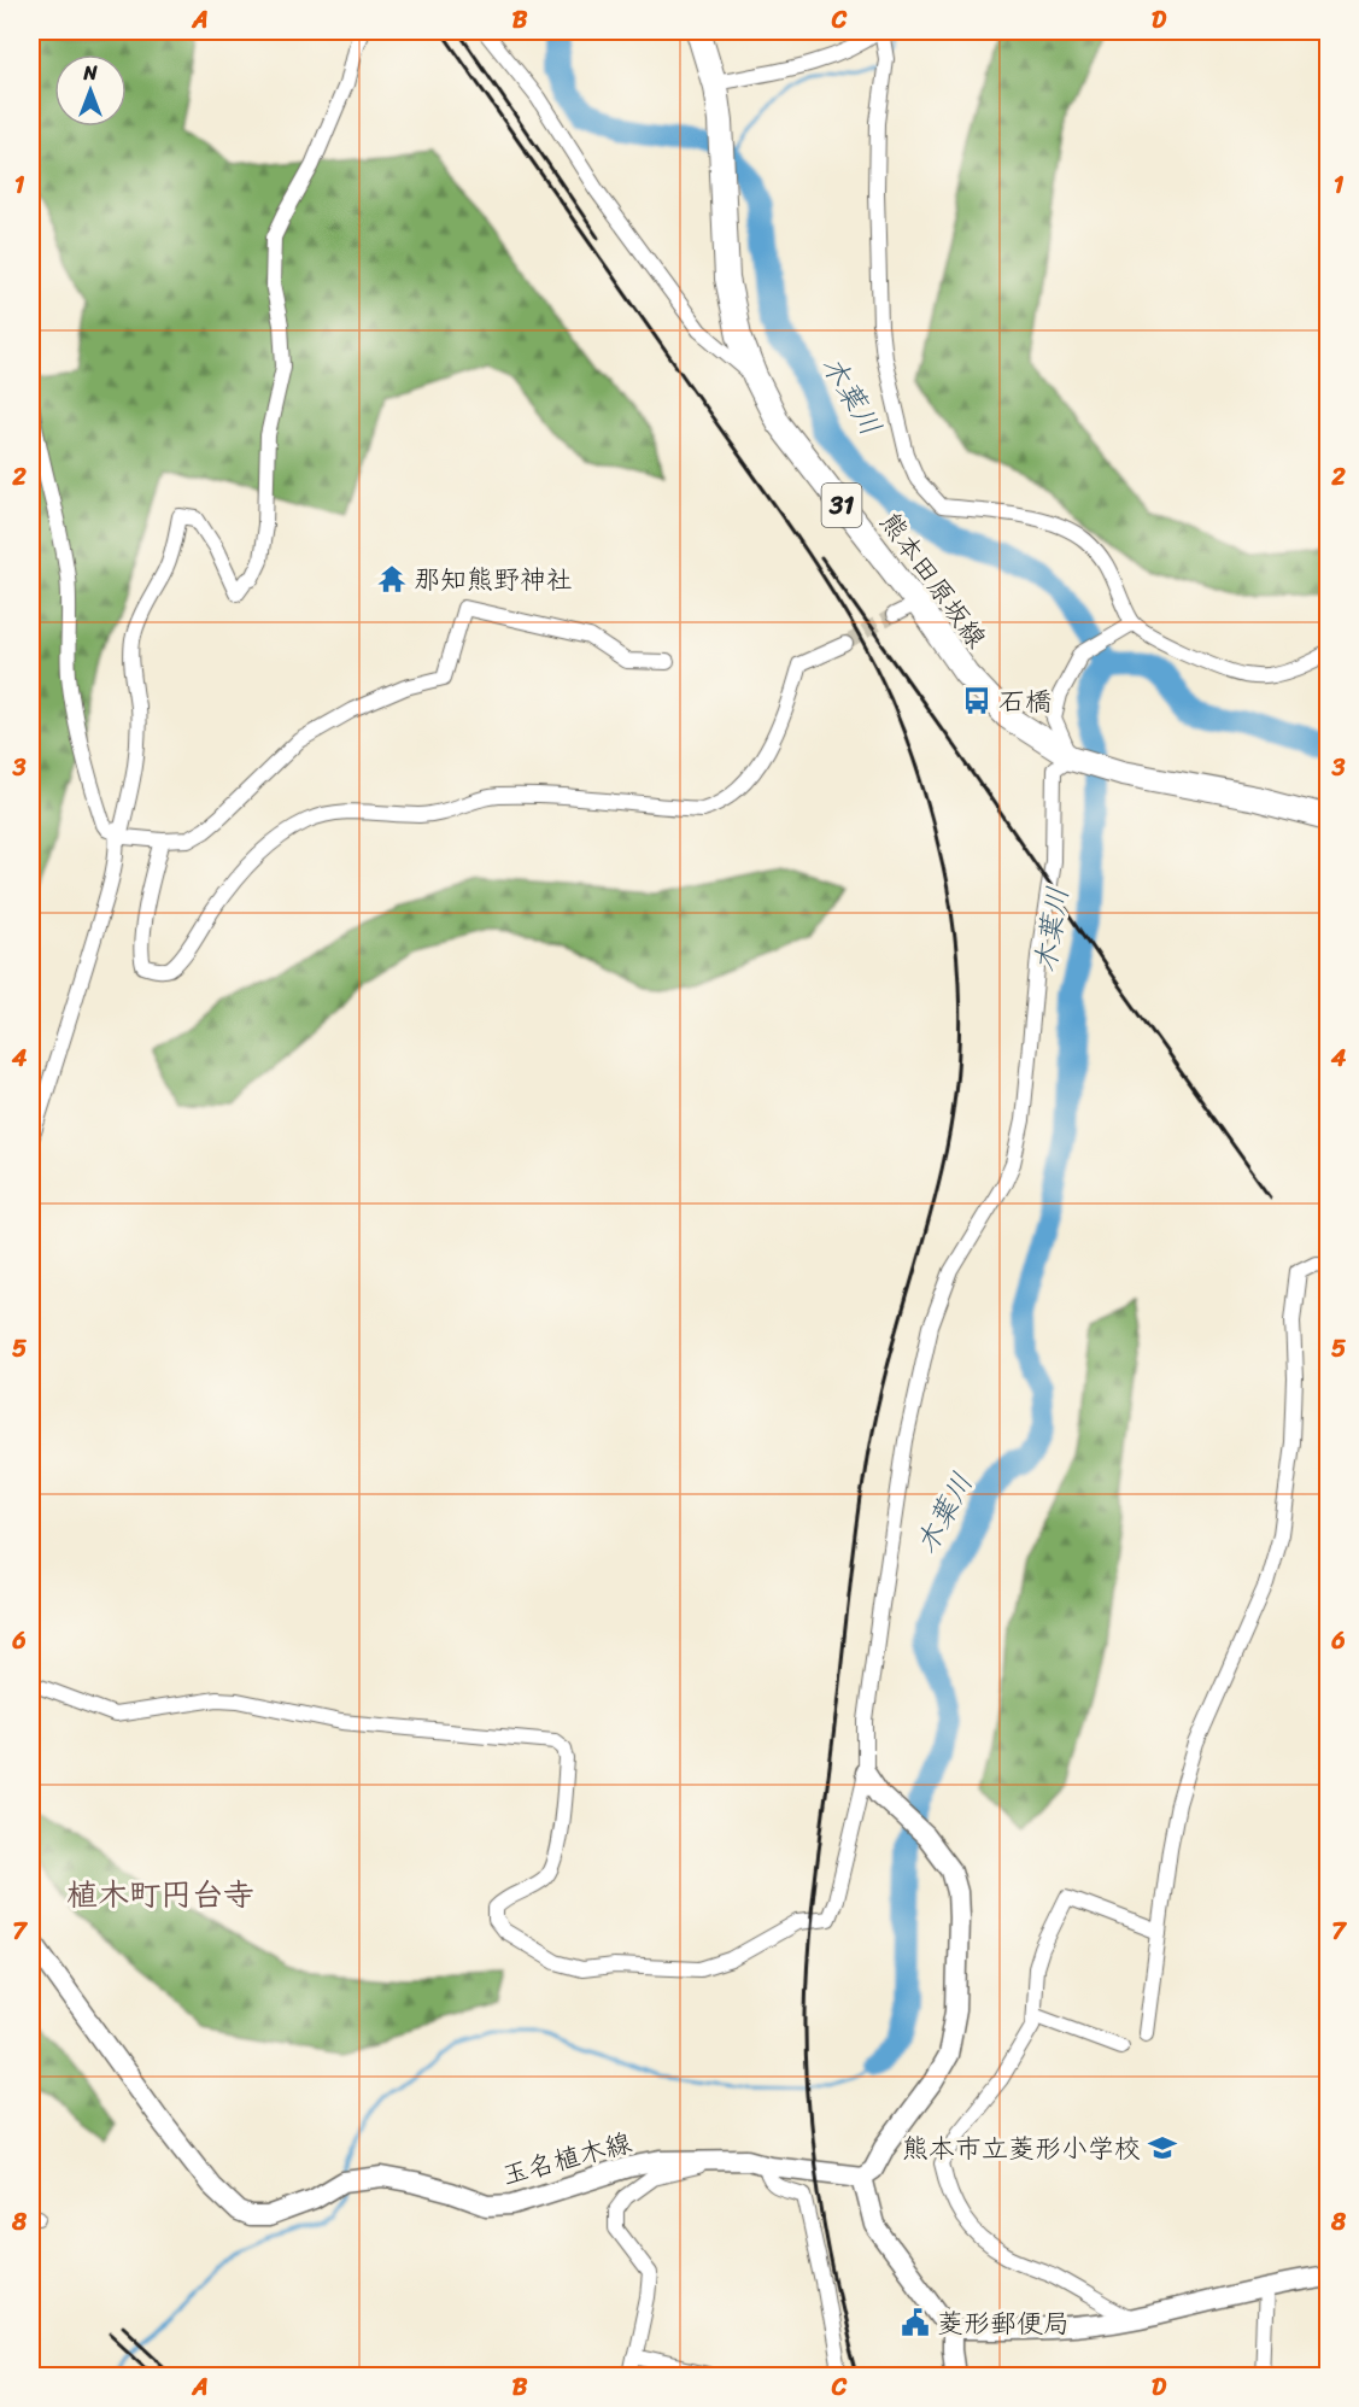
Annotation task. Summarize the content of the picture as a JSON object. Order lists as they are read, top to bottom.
{
  "streets": {
    "main road": ["31", "熊本田原坂線", "玉名植木線"]
  },
  "districts": ["植木町円台寺"],
  "water": ["木葉川"],
  "places": {
    "temple": ["那知熊野神社"],
    "bus stop": ["石橋"],
    "school or university": ["熊本市立菱形小学校"],
    "public building": ["菱形郵便局"]
  },
  "north": "top",
  "grid": {
    "columns": [
      "A",
      "B",
      "C",
      "D"
    ],
    "rows": [
      "1",
      "2",
      "3",
      "4",
      "5",
      "6",
      "7",
      "8"
    ]
  }
}
